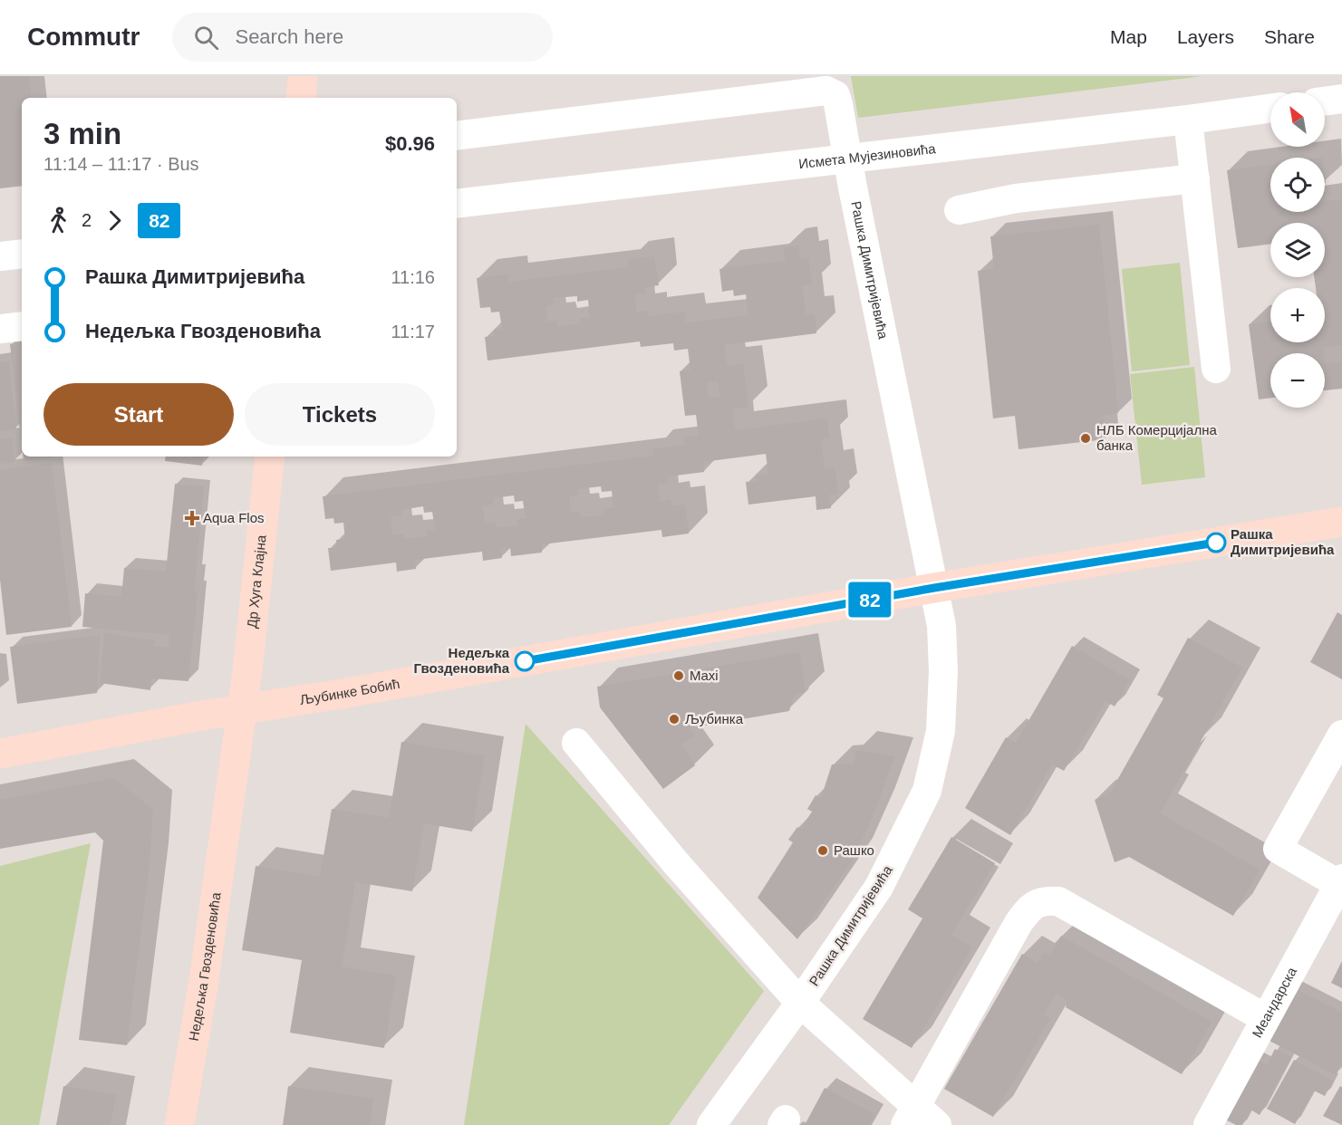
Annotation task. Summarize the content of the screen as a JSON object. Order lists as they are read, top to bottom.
{
  "streets": {
    "main road": ["Др Хуга Клајна", "Љубинке Бобић", "Недељка Гвозденовића"],
    "street": ["Исмета Мујезиновића", "Рашка Димитријевића", "Меандарска"]
  },
  "crossings": [
    ["Исмета Мујезиновића", "Рашка Димитријевића"],
    ["Рашка Димитријевића", "Љубинке Бобић"],
    ["Др Хуга Клајна", "Љубинке Бобић"],
    ["Др Хуга Клајна", "Недељка Гвозденовића"],
    ["Љубинке Бобић", "Недељка Гвозденовића"]
  ],
  "places": {
    "other": [
      "НЛБ Комерцијална банка",
      "Рашка Димитријевића",
      "Недељка Гвозденовића",
      "Maxi",
      "Љубинка",
      "Рашко"
    ],
    "health": ["Aqua Flos"]
  },
  "lines": ["bus line 82"],
  "north": "top left",
  "page": {
    "header": "Commutr",
    "search": "Search here",
    "nav": ["Map", "Layers", "Share"],
    "on_map": "82",
    "map_buttons": ["+", "−"],
    "heading": ["3 min", "11:14 – 11:17 · Bus", "$0.96"],
    "legs": ["2", "82"],
    "list": [
      {
        "name": "Рашка Димитријевића",
        "value": "11:16"
      },
      {
        "name": "Недељка Гвозденовића",
        "value": "11:17"
      }
    ],
    "buttons": ["Start", "Tickets"]
  }
}
